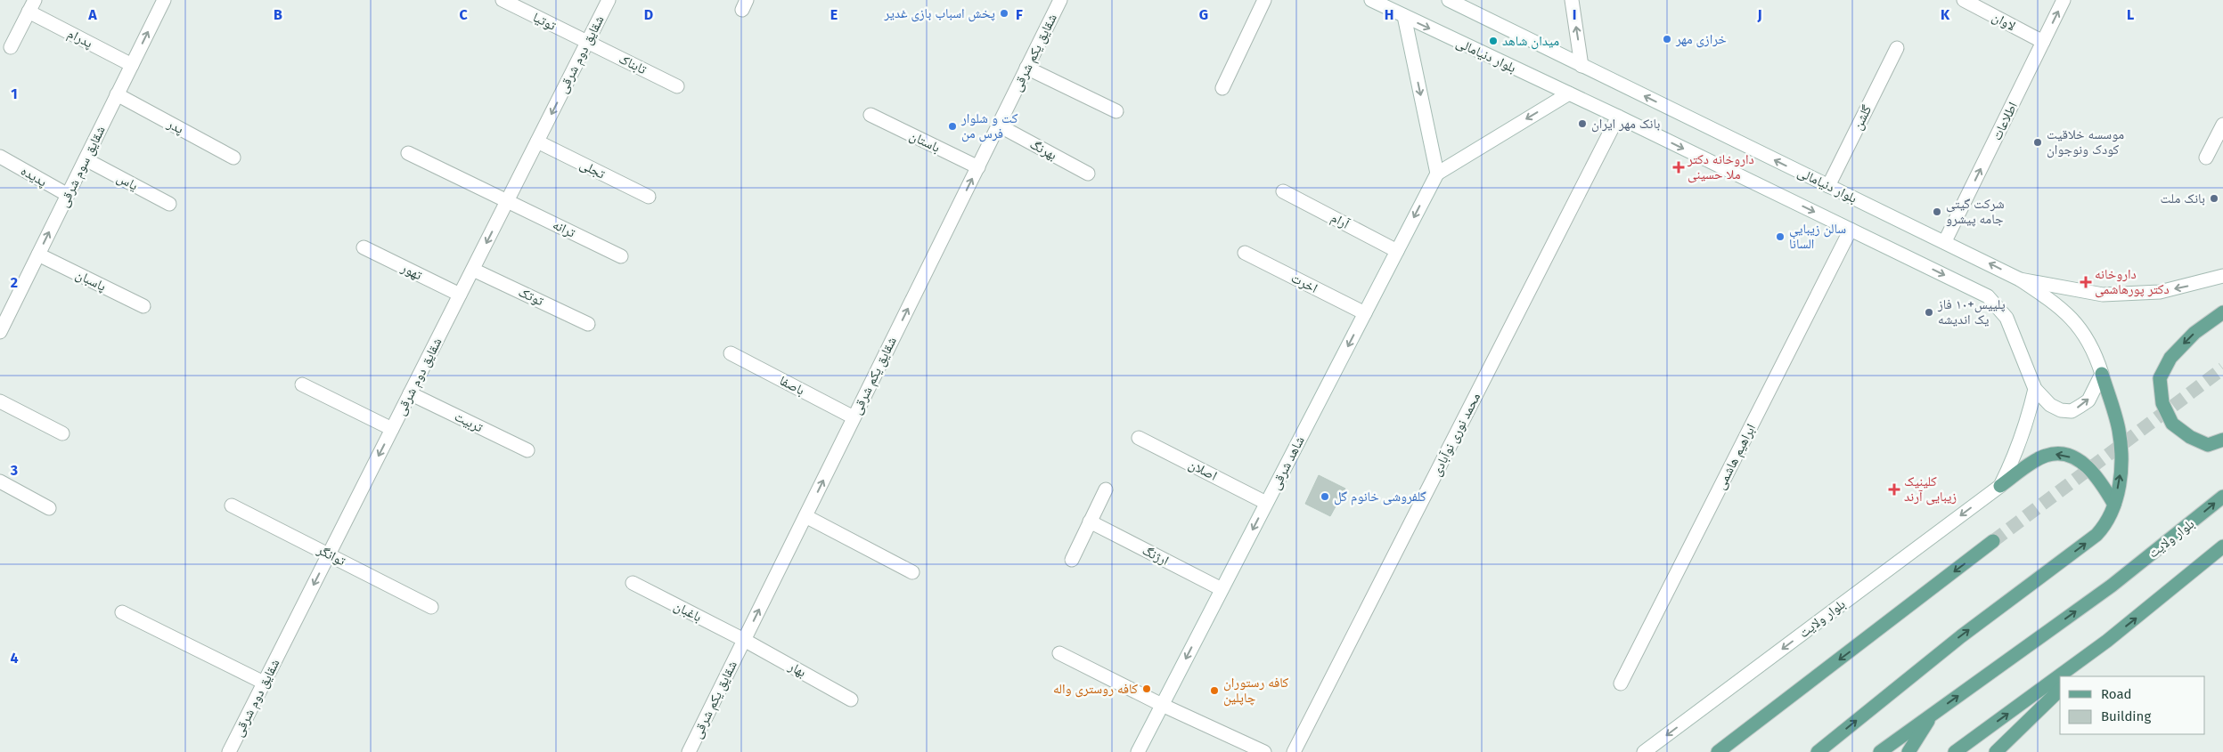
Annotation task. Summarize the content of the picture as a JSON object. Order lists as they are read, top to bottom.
{
  "streets": {
    "main road": ["بلوار ولایت"],
    "street": [
      "توتیا",
      "لاوان",
      "پدرام",
      "شقایق یکم شرقی",
      "شقایق دوم شرقی",
      "بلوار دنیامالی",
      "تابناک",
      "گلشن",
      "اطلاعات",
      "پدر",
      "باستان",
      "بهرنگ",
      "شقایق سوم شرقی",
      "تجلی",
      "پدیده",
      "یاس",
      "آرام",
      "ترانه",
      "تهور",
      "پاسبان",
      "اخرت",
      "توتک",
      "باصفا",
      "تربیت",
      "محمد نوری نوآبادی",
      "ابراهیم هاشمی",
      "شاهد شرقی",
      "اصلان",
      "توانگر",
      "ارژنگ",
      "باغبان",
      "بهار"
    ]
  },
  "crossings": [
    ["توتیا", "شقایق دوم شرقی"],
    ["توتیا", "تابناک"],
    ["لاوان", "اطلاعات"],
    ["پدرام", "شقایق سوم شرقی"],
    ["شقایق یکم شرقی", "باستان"],
    ["شقایق یکم شرقی", "بهرنگ"],
    ["شقایق یکم شرقی", "باصفا"],
    ["شقایق یکم شرقی", "باغبان"],
    ["شقایق یکم شرقی", "بهار"],
    ["شقایق دوم شرقی", "تابناک"],
    ["شقایق دوم شرقی", "تجلی"],
    ["شقایق دوم شرقی", "ترانه"],
    ["شقایق دوم شرقی", "تهور"],
    ["شقایق دوم شرقی", "توتک"],
    ["شقایق دوم شرقی", "تربیت"],
    ["شقایق دوم شرقی", "توانگر"],
    ["بلوار دنیامالی", "گلشن"],
    ["بلوار دنیامالی", "اطلاعات"],
    ["بلوار دنیامالی", "محمد نوری نوآبادی"],
    ["بلوار دنیامالی", "ابراهیم هاشمی"],
    ["پدر", "شقایق سوم شرقی"],
    ["شقایق سوم شرقی", "پدیده"],
    ["شقایق سوم شرقی", "یاس"],
    ["شقایق سوم شرقی", "پاسبان"],
    ["آرام", "شاهد شرقی"],
    ["اخرت", "شاهد شرقی"],
    ["شاهد شرقی", "اصلان"],
    ["شاهد شرقی", "ارژنگ"],
    ["باغبان", "بهار"]
  ],
  "one_way": [
    "شقایق یکم شرقی",
    "شقایق دوم شرقی",
    "اطلاعات",
    "شقایق سوم شرقی",
    "شاهد شرقی"
  ],
  "places": {
    "other": [
      "پخش اسباب بازی غدیر",
      "خرازی مهر",
      "میدان شاهد",
      "بانک مهر ایران",
      "کت و شلوار فرس من",
      "موسسه خلاقیت کودک ونوجوان",
      "بانک ملت",
      "شرکت گیتی جامه پیشرو",
      "سالن زيبايي السانا",
      "پلییس+١٠ فاز یک اندیشه",
      "گلفروشی خانوم گل",
      "کافه روستری واله",
      "کافه رستوران چاپلین"
    ],
    "health": ["داروخانه دکتر ملا حسینی", "داروخانه دکتر پورهاشمی", "کلینیک زیبایی آرند"]
  },
  "legend": ["Road", "Building"],
  "grid": {
    "columns": [
      "A",
      "B",
      "C",
      "D",
      "E",
      "F",
      "G",
      "H",
      "I",
      "J",
      "K",
      "L"
    ],
    "rows": [
      "1",
      "2",
      "3",
      "4"
    ]
  }
}
